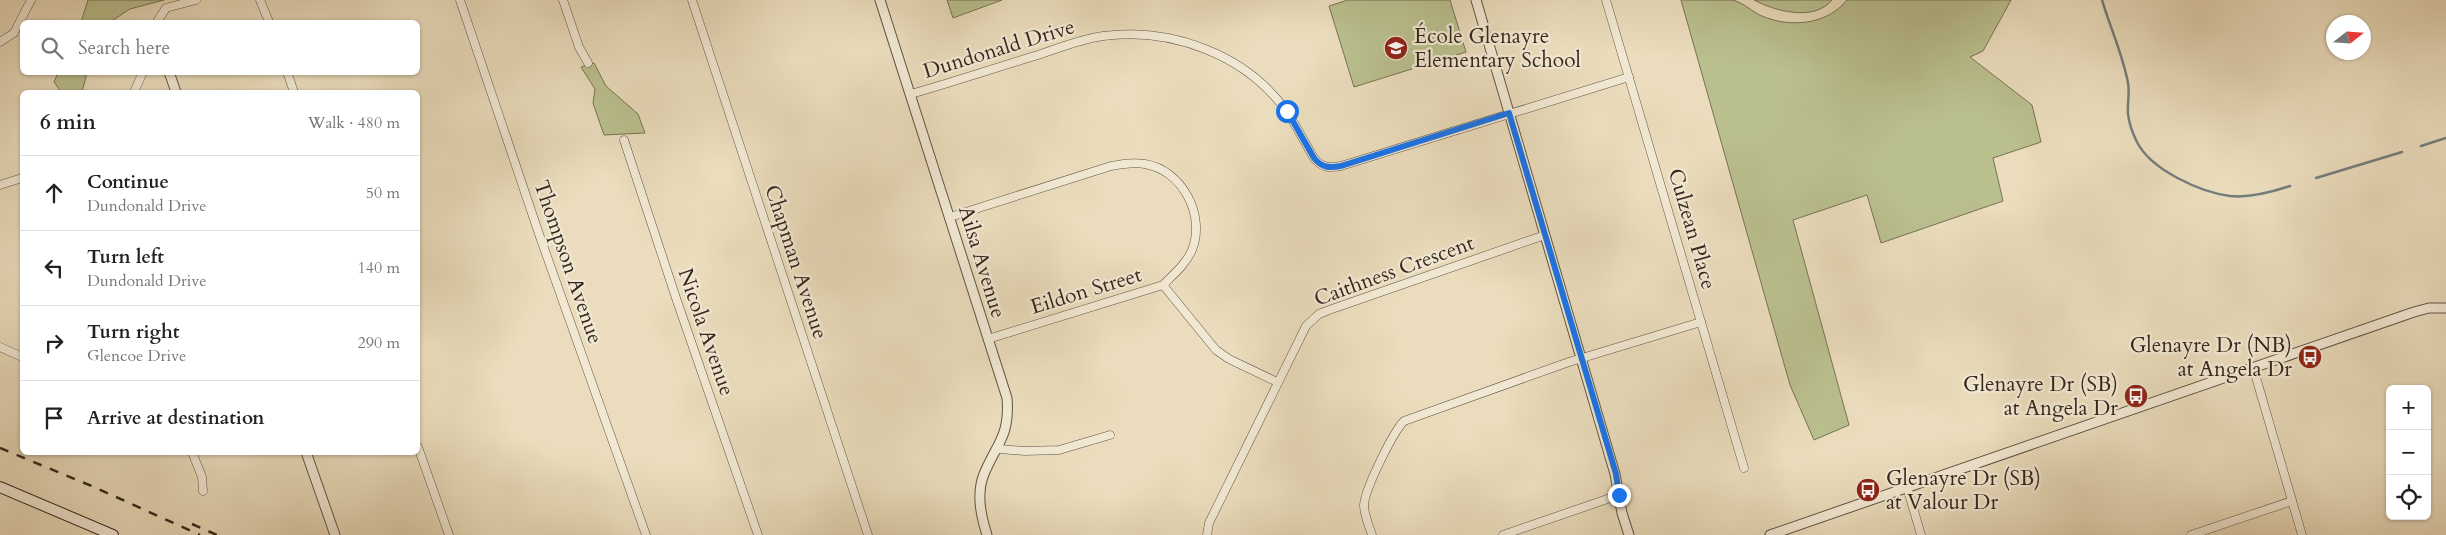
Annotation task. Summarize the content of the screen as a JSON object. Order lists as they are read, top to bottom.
{
  "streets": {
    "street": [
      "Dundonald Drive",
      "Culzean Place",
      "Thompson Avenue",
      "Chapman Avenue",
      "Ailsa Avenue",
      "Caithness Crescent",
      "Eildon Street",
      "Nicola Avenue"
    ]
  },
  "crossings": [
    ["Dundonald Drive", "Culzean Place"],
    ["Dundonald Drive", "Ailsa Avenue"],
    ["Ailsa Avenue", "Eildon Street"],
    ["Caithness Crescent", "Eildon Street"]
  ],
  "places": {
    "school or university": ["École Glenayre Elementary School"],
    "bus stop": ["Glenayre Dr (NB) at Angela Dr", "Glenayre Dr (SB) at Angela Dr", "Glenayre Dr (SB) at Valour Dr"]
  },
  "north": "right",
  "page": {
    "search": "Search here",
    "heading": ["6 min", "Walk · 480 m"],
    "list": [
      ["Continue", "Dundonald Drive", "50 m"],
      ["Turn left", "Dundonald Drive", "140 m"],
      ["Turn right", "Glencoe Drive", "290 m"],
      "Arrive at destination"
    ],
    "map_buttons": ["+", "−"]
  }
}
